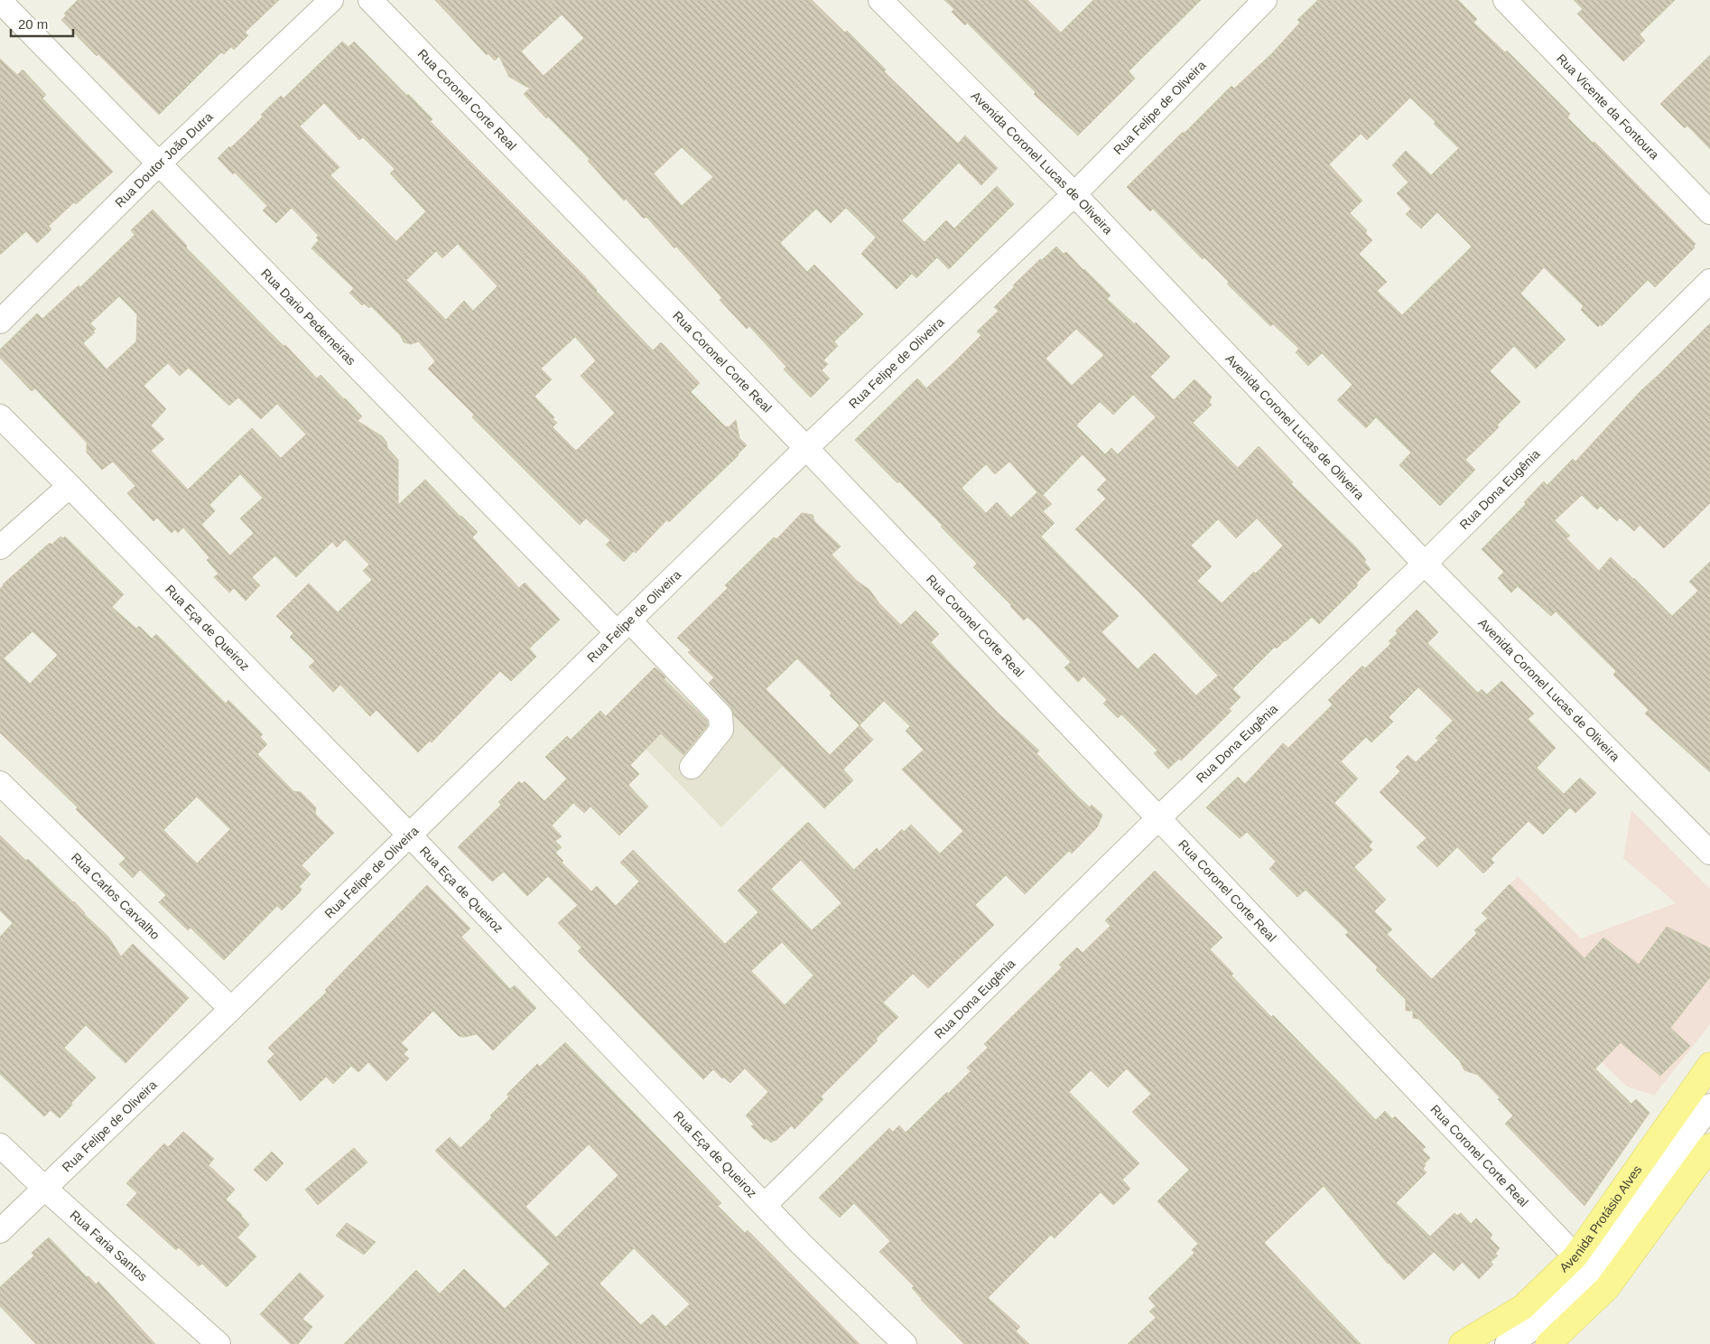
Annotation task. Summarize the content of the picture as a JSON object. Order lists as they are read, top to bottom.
{
  "streets": {
    "main road": ["Avenida Protásio Alves"],
    "street": [
      "Rua Coronel Corte Real",
      "Rua Vicente da Fontoura",
      "Rua Felipe de Oliveira",
      "Rua Doutor João Dutra",
      "Avenida Coronel Lucas de Oliveira",
      "Rua Dario Pederneiras",
      "Rua Dona Eugênia",
      "Rua Eça de Queiroz",
      "Rua Carlos Carvalho",
      "Rua Faria Santos"
    ]
  },
  "crossings": [
    ["Rua Coronel Corte Real", "Rua Felipe de Oliveira"],
    ["Rua Coronel Corte Real", "Rua Dona Eugênia"],
    ["Rua Coronel Corte Real", "Avenida Protásio Alves"],
    ["Rua Felipe de Oliveira", "Avenida Coronel Lucas de Oliveira"],
    ["Rua Felipe de Oliveira", "Rua Dario Pederneiras"],
    ["Rua Felipe de Oliveira", "Rua Eça de Queiroz"],
    ["Rua Felipe de Oliveira", "Rua Carlos Carvalho"],
    ["Rua Felipe de Oliveira", "Rua Faria Santos"],
    ["Rua Doutor João Dutra", "Rua Dario Pederneiras"],
    ["Avenida Coronel Lucas de Oliveira", "Rua Dona Eugênia"],
    ["Rua Dona Eugênia", "Rua Eça de Queiroz"]
  ],
  "scale_bar": "20 m"
}
